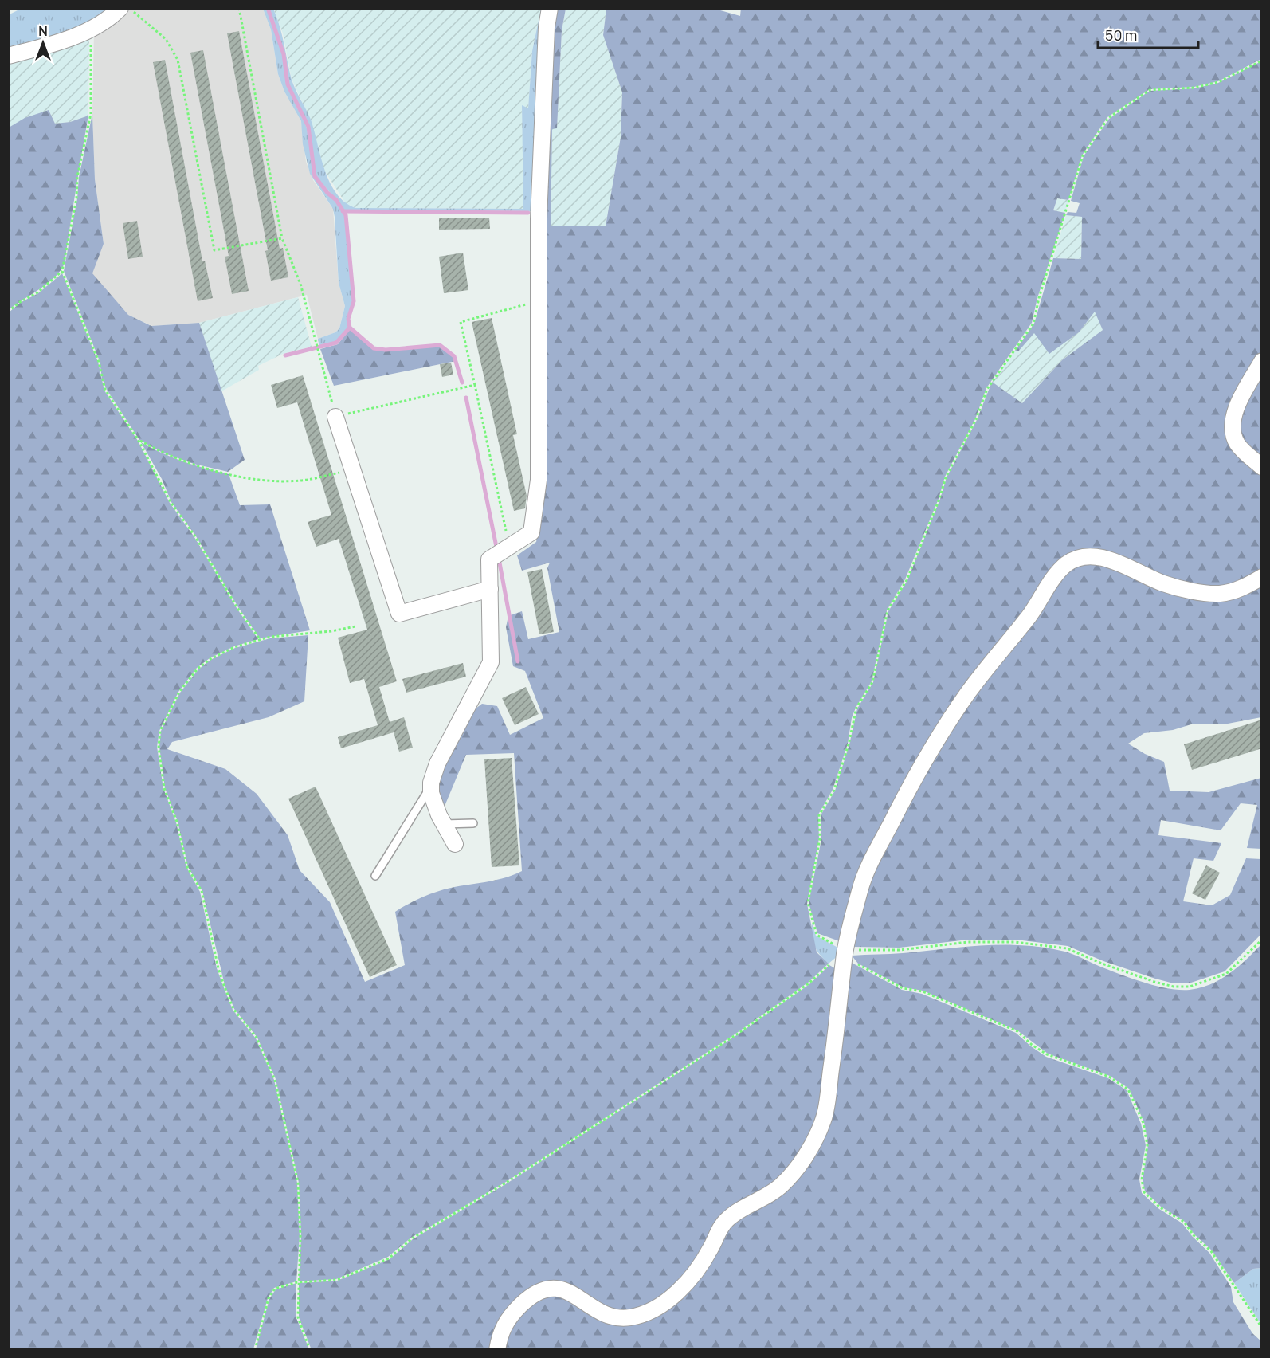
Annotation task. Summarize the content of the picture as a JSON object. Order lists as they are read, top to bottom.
{
  "scale_bar": "50 m",
  "north": "top"
}
